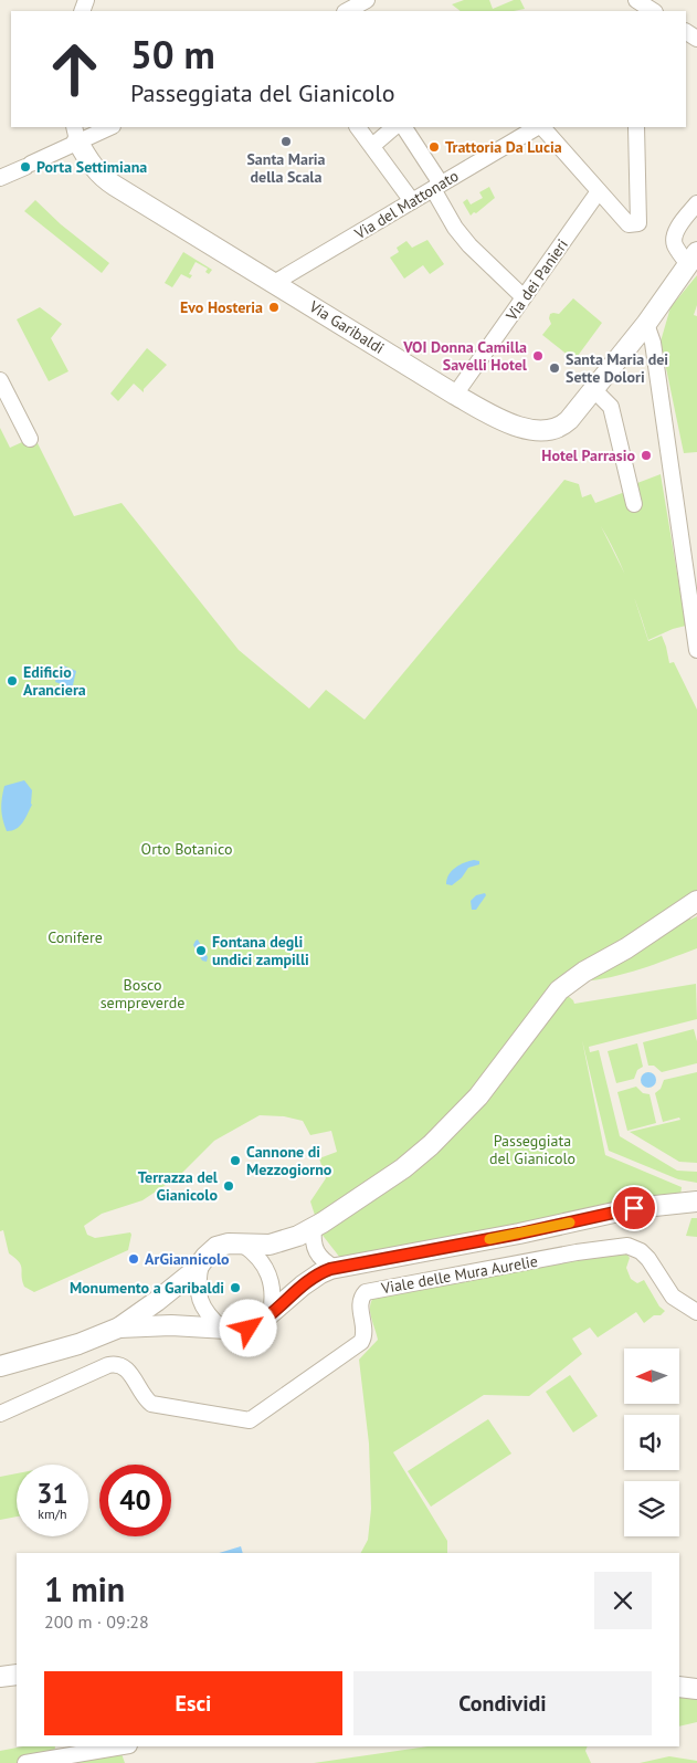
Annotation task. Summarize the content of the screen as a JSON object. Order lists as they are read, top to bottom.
{
  "streets": {
    "street": [
      "Via del Mattonato",
      "Via dei Panieri",
      "Via Garibaldi",
      "Viale delle Mura Aurelie"
    ]
  },
  "crossings": [
    ["Via del Mattonato", "Via Garibaldi"],
    ["Via dei Panieri", "Via Garibaldi"]
  ],
  "parks": [
    "Orto Botanico",
    "Conifere",
    "Bosco sempreverde",
    "Passeggiata del Gianicolo"
  ],
  "places": [
    "Santa Maria della Scala",
    "Trattoria Da Lucia",
    "Porta Settimiana",
    "Evo Hosteria",
    "VOI Donna Camilla Savelli Hotel",
    "Santa Maria dei Sette Dolori",
    "Hotel Parrasio",
    "Edificio Aranciera",
    "Fontana degli undici zampilli",
    "Cannone di Mezzogiorno",
    "Terrazza del Gianicolo",
    "ArGiannicolo",
    "Monumento a Garibaldi"
  ],
  "north": "left",
  "page": {
    "turn": ["50 m", "Passeggiata del Gianicolo"],
    "speed": "31 km/h",
    "limit": "40",
    "heading": ["1 min", "200 m · 09:28"],
    "buttons": ["Esci", "Condividi"]
  }
}
